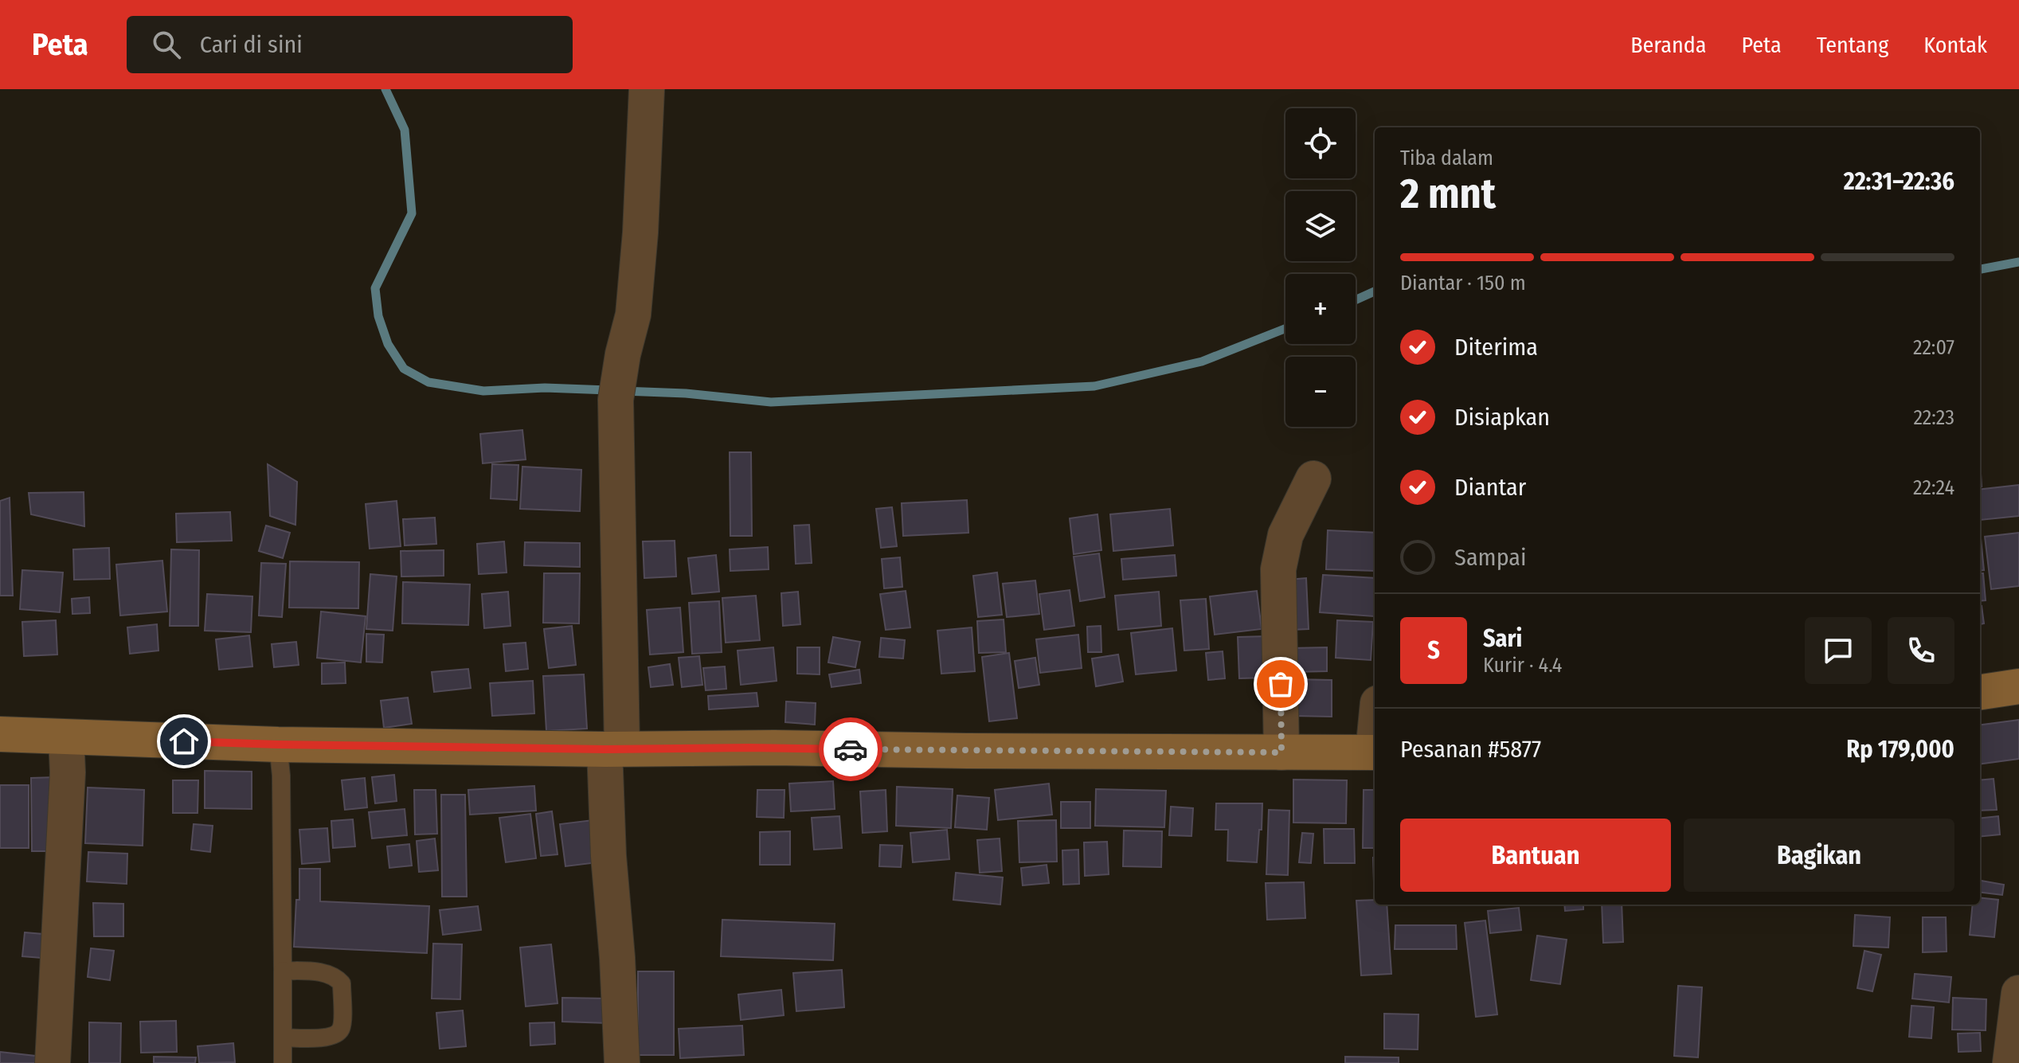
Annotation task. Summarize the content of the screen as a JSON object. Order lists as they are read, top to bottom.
{
  "page": {
    "header": "Peta",
    "search": "Cari di sini",
    "nav": [
      "Beranda",
      "Peta",
      "Tentang",
      "Kontak"
    ],
    "map_buttons": ["+", "−"],
    "heading": ["2 mnt", "Tiba dalam", "22:31–22:36"],
    "panel": [
      "Sari",
      "Kurir · 4.4",
      "Pesanan #5877",
      "Rp 179,000"
    ],
    "bar": "Diantar · 150 m",
    "list": [
      ["Diterima", "22:07"],
      ["Disiapkan", "22:23"],
      ["Diantar", "22:24"],
      "Sampai"
    ],
    "round": "S",
    "buttons": ["Bantuan", "Bagikan"]
  }
}
